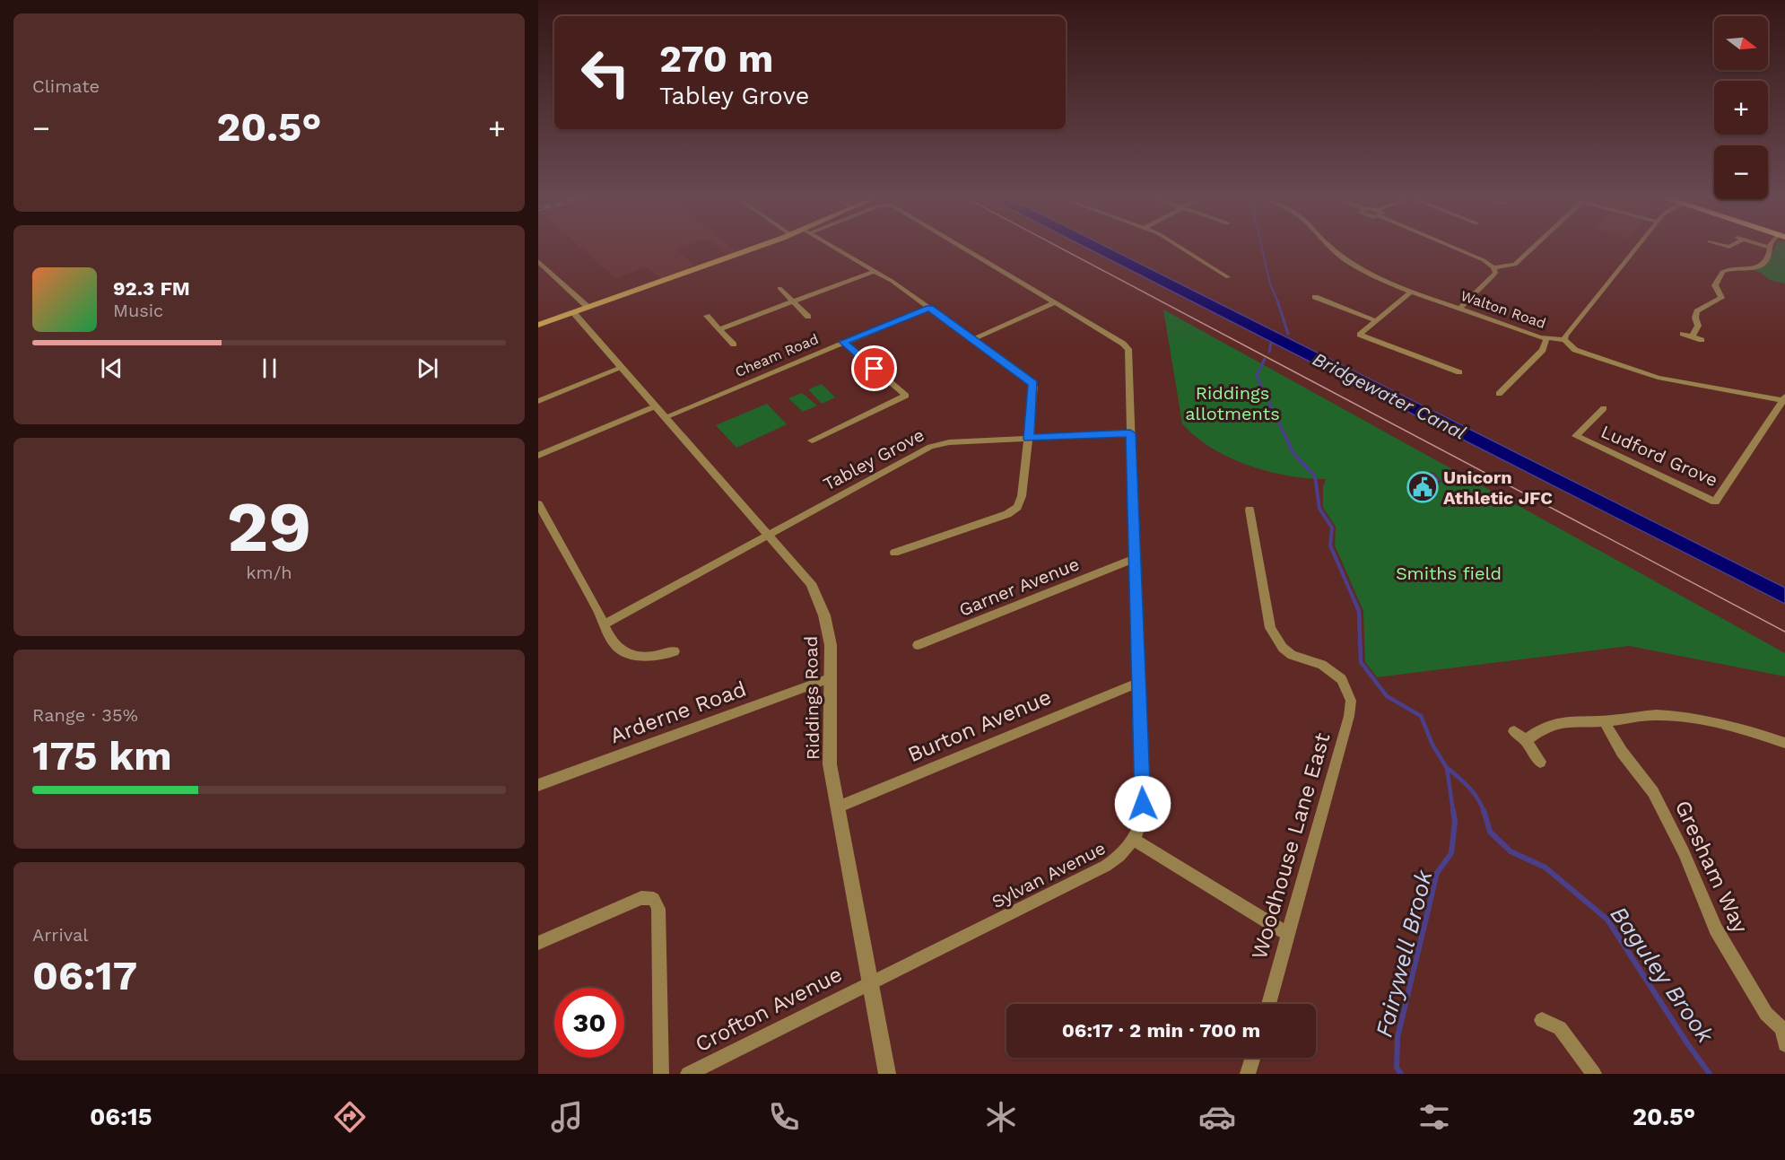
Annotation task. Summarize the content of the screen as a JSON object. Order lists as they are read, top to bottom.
{
  "streets": {
    "street": [
      "Walton Road",
      "Cheam Road",
      "Ludford Grove",
      "Tabley Grove",
      "Garner Avenue",
      "Riddings Road",
      "Arderne Road",
      "Burton Avenue",
      "Woodhouse Lane East",
      "Gresham Way",
      "Sylvan Avenue",
      "Crofton Avenue"
    ]
  },
  "crossings": [
    ["Walton Road", "Ludford Grove"],
    ["Cheam Road", "Riddings Road"],
    ["Tabley Grove", "Riddings Road"],
    ["Tabley Grove", "Sylvan Avenue"],
    ["Garner Avenue", "Sylvan Avenue"],
    ["Riddings Road", "Arderne Road"],
    ["Riddings Road", "Burton Avenue"],
    ["Riddings Road", "Sylvan Avenue"],
    ["Riddings Road", "Crofton Avenue"],
    ["Burton Avenue", "Sylvan Avenue"],
    ["Sylvan Avenue", "Crofton Avenue"]
  ],
  "water": ["Bridgewater Canal", "Fairywell Brook", "Baguley Brook"],
  "parks": ["Riddings allotments", "Smiths field"],
  "places": {
    "public building": ["Unicorn Athletic JFC"]
  },
  "north": "right",
  "page": {
    "tile": [
      "Climate",
      ["29", "km/h"],
      ["Range · 35%", "175 km"],
      ["Arrival", "06:17"]
    ],
    "map_buttons": ["+", "−"],
    "turn": ["270 m", "Tabley Grove"],
    "heat": ["−", "20.5°", "+"],
    "song": ["92.3 FM", "Music"],
    "limit": "30",
    "trip": "06:17 · 2 min · 700 m",
    "tabs": ["06:15", "20.5°"]
  }
}
